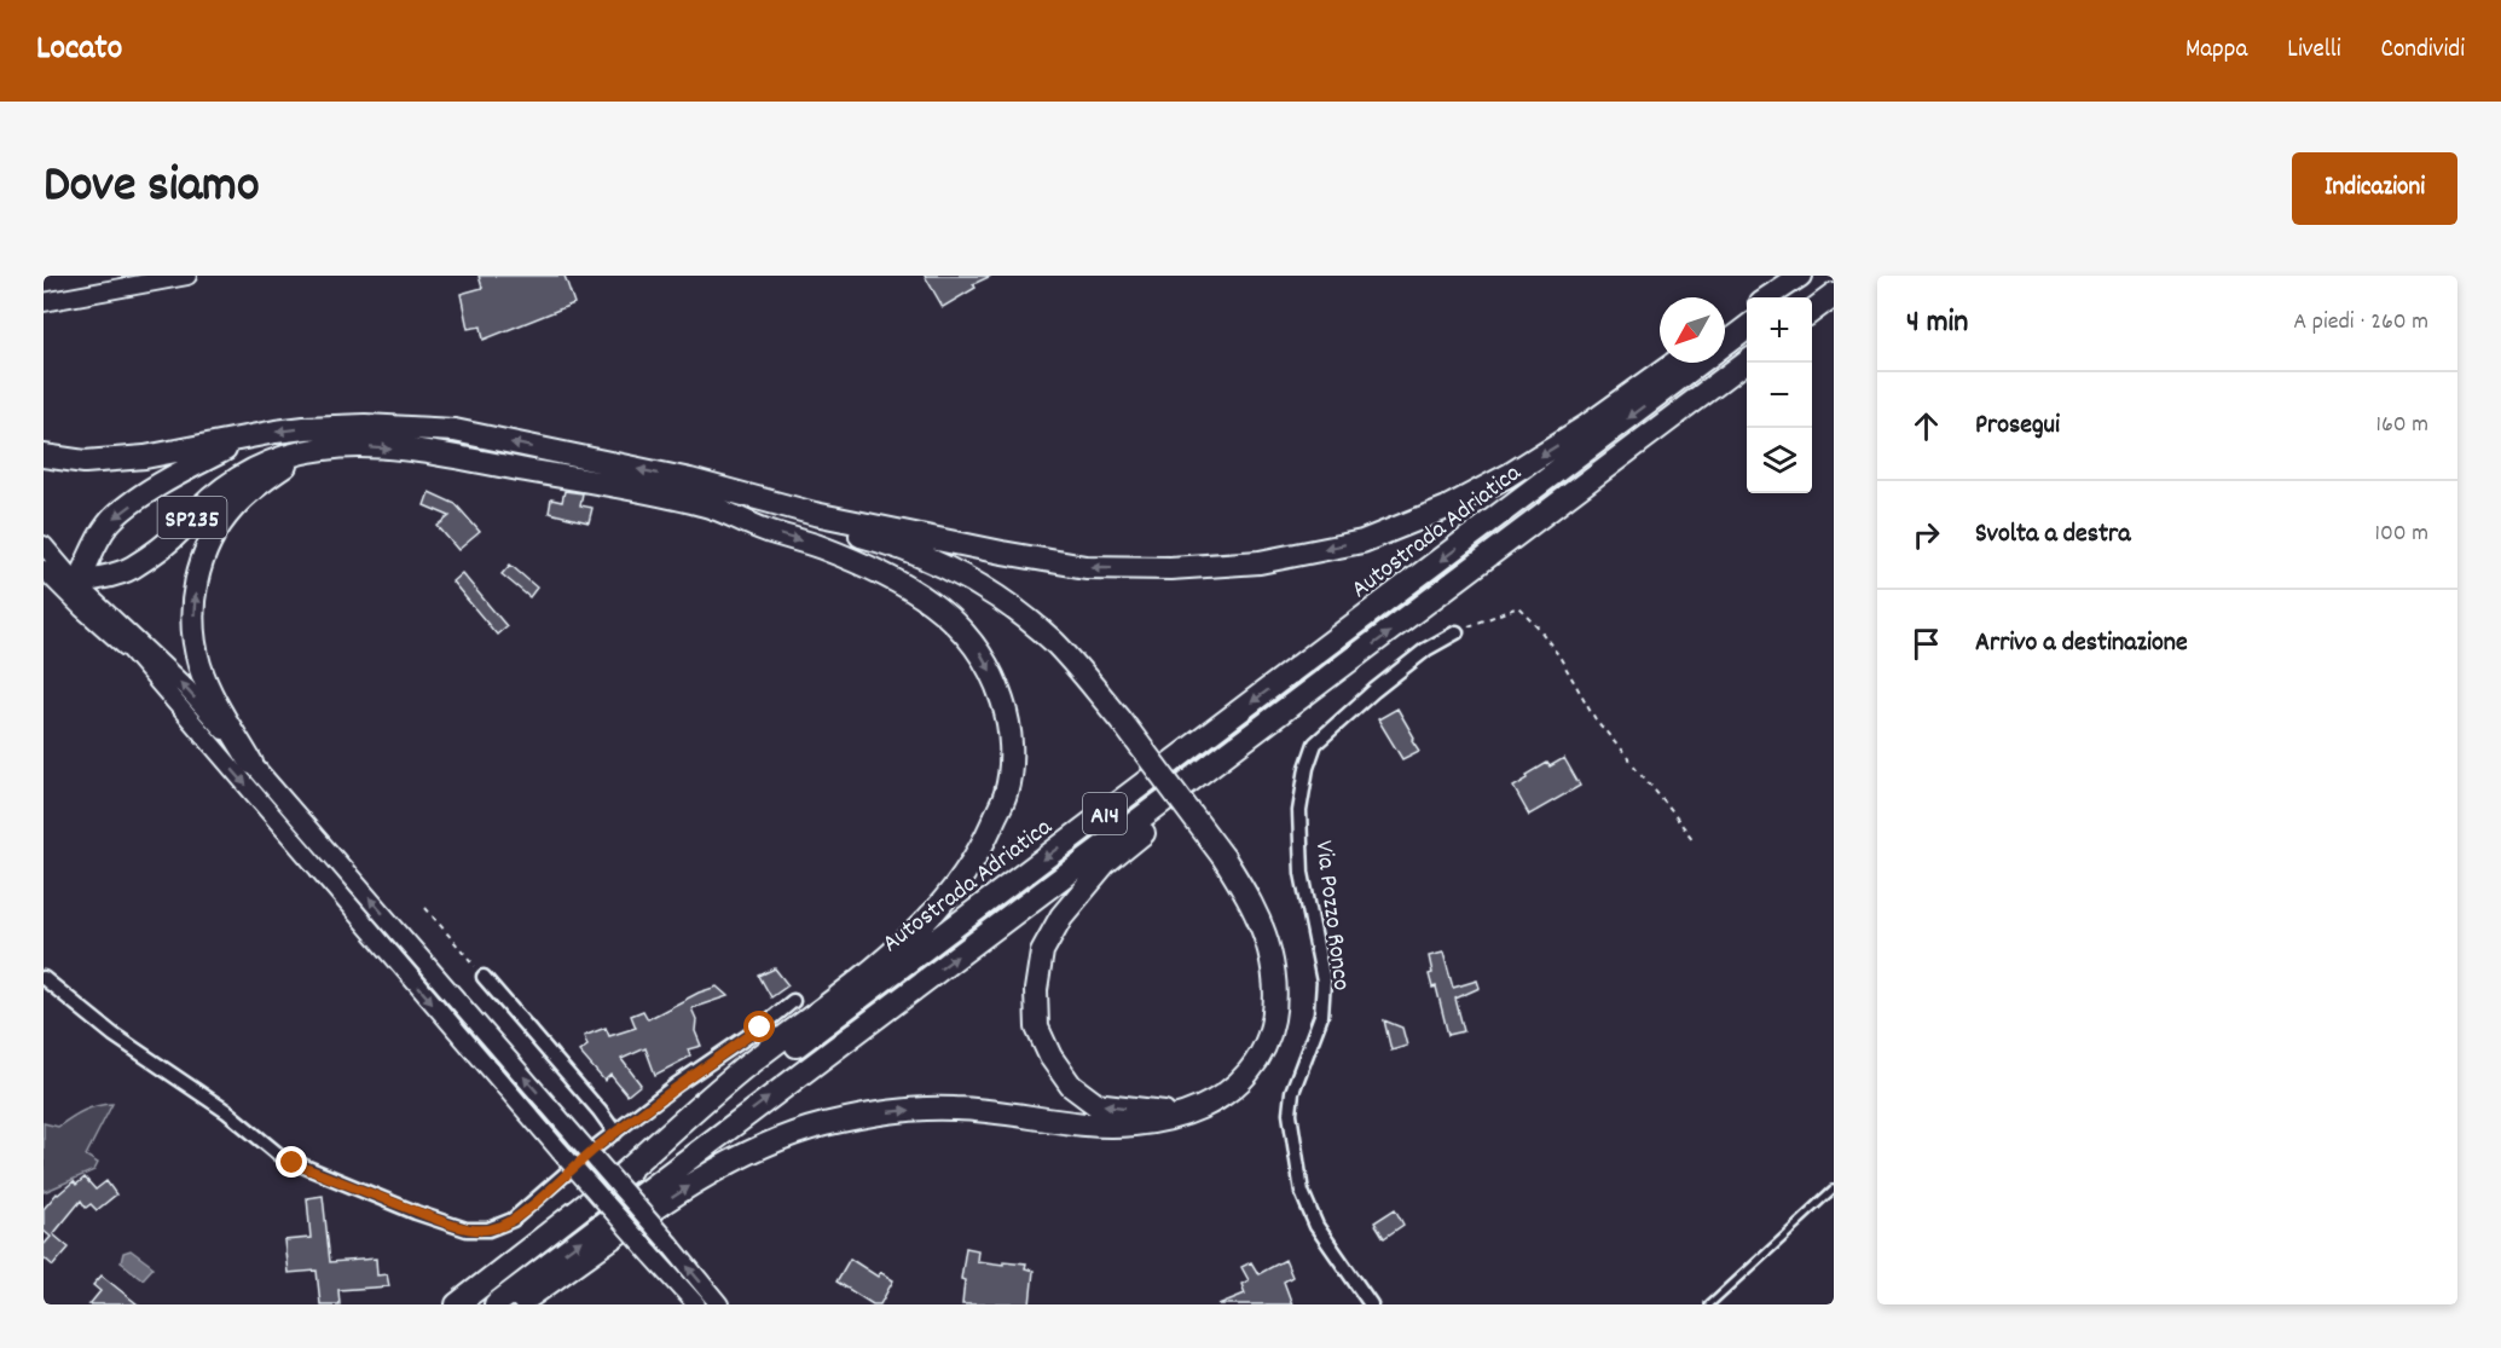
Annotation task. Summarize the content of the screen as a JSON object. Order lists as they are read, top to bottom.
{
  "streets": {
    "highway": ["SP235", "Autostrada Adriatica", "A14"],
    "street": ["Via Pozzo Ronco"]
  },
  "north": "bottom left",
  "page": {
    "header": "Locato",
    "nav": ["Mappa", "Livelli", "Condividi"],
    "title": "Dove siamo",
    "buttons": "Indicazioni",
    "heading": ["4 min", "A piedi · 260 m"],
    "map_buttons": ["+", "−"],
    "list": [
      ["Prosegui", "160 m"],
      ["Svolta a destra", "100 m"],
      "Arrivo a destinazione"
    ]
  }
}
